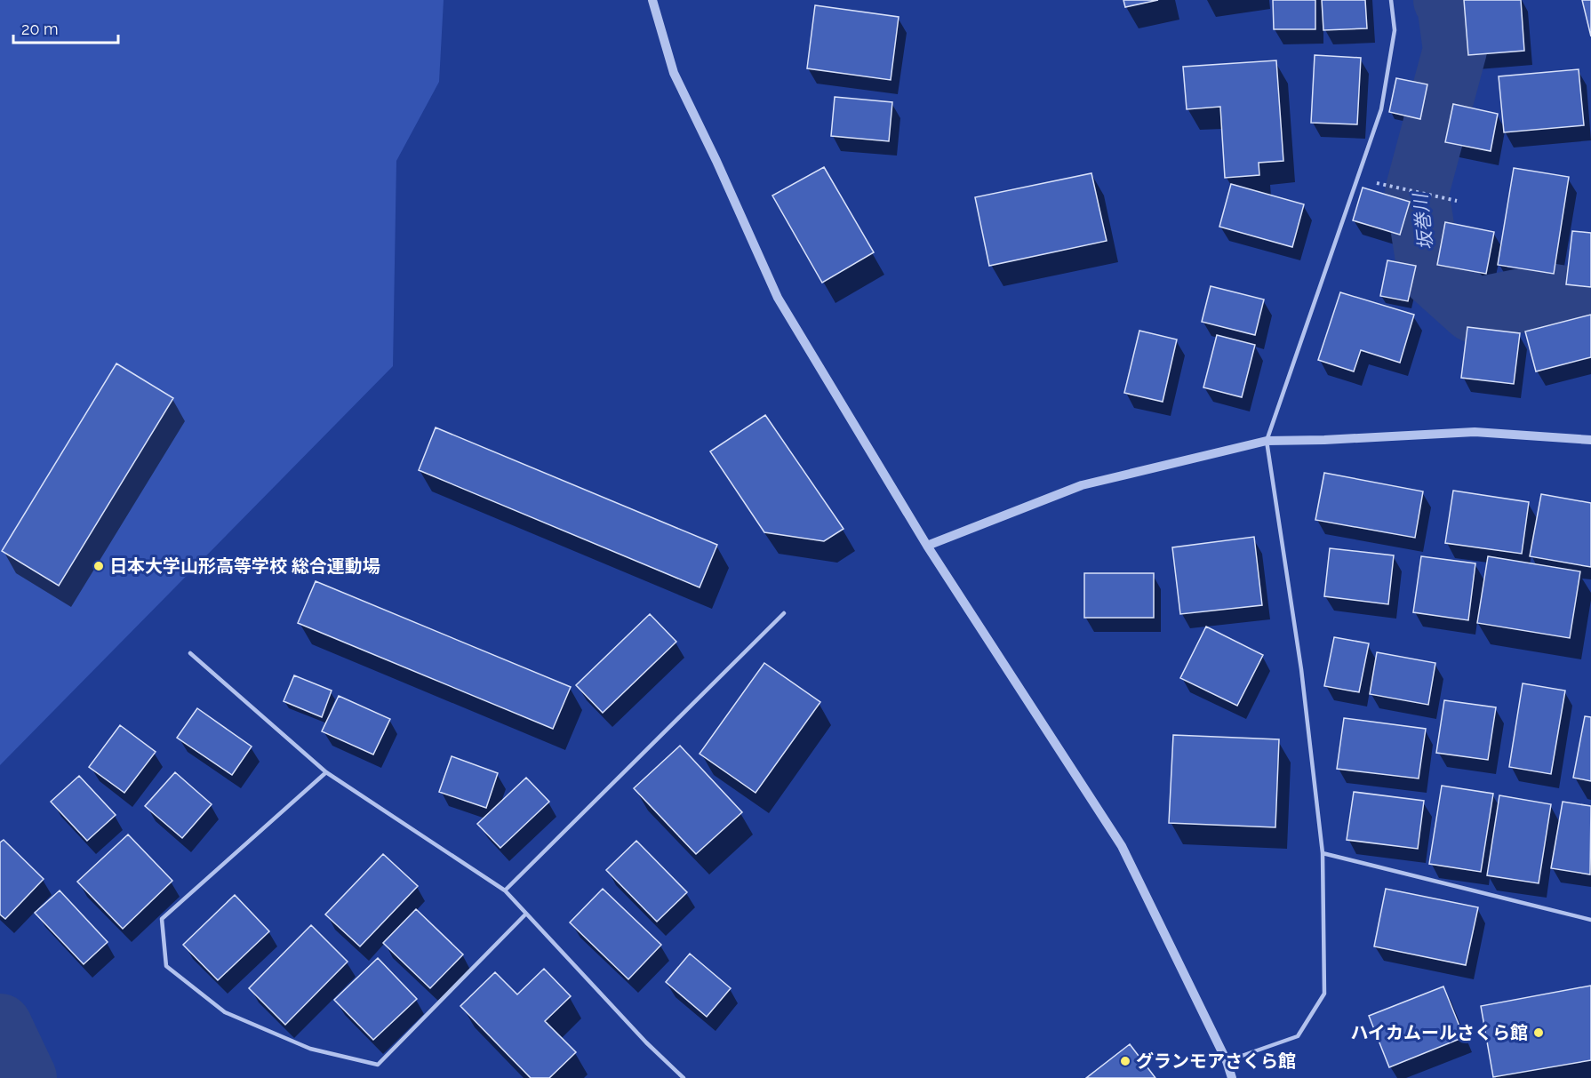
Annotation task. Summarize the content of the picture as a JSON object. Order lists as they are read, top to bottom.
{
  "water": ["坂巻川"],
  "places": ["日本大学山形高等学校 総合運動場", "ハイカムールさくら館", "グランモアさくら館"],
  "scale_bar": "20 m"
}
